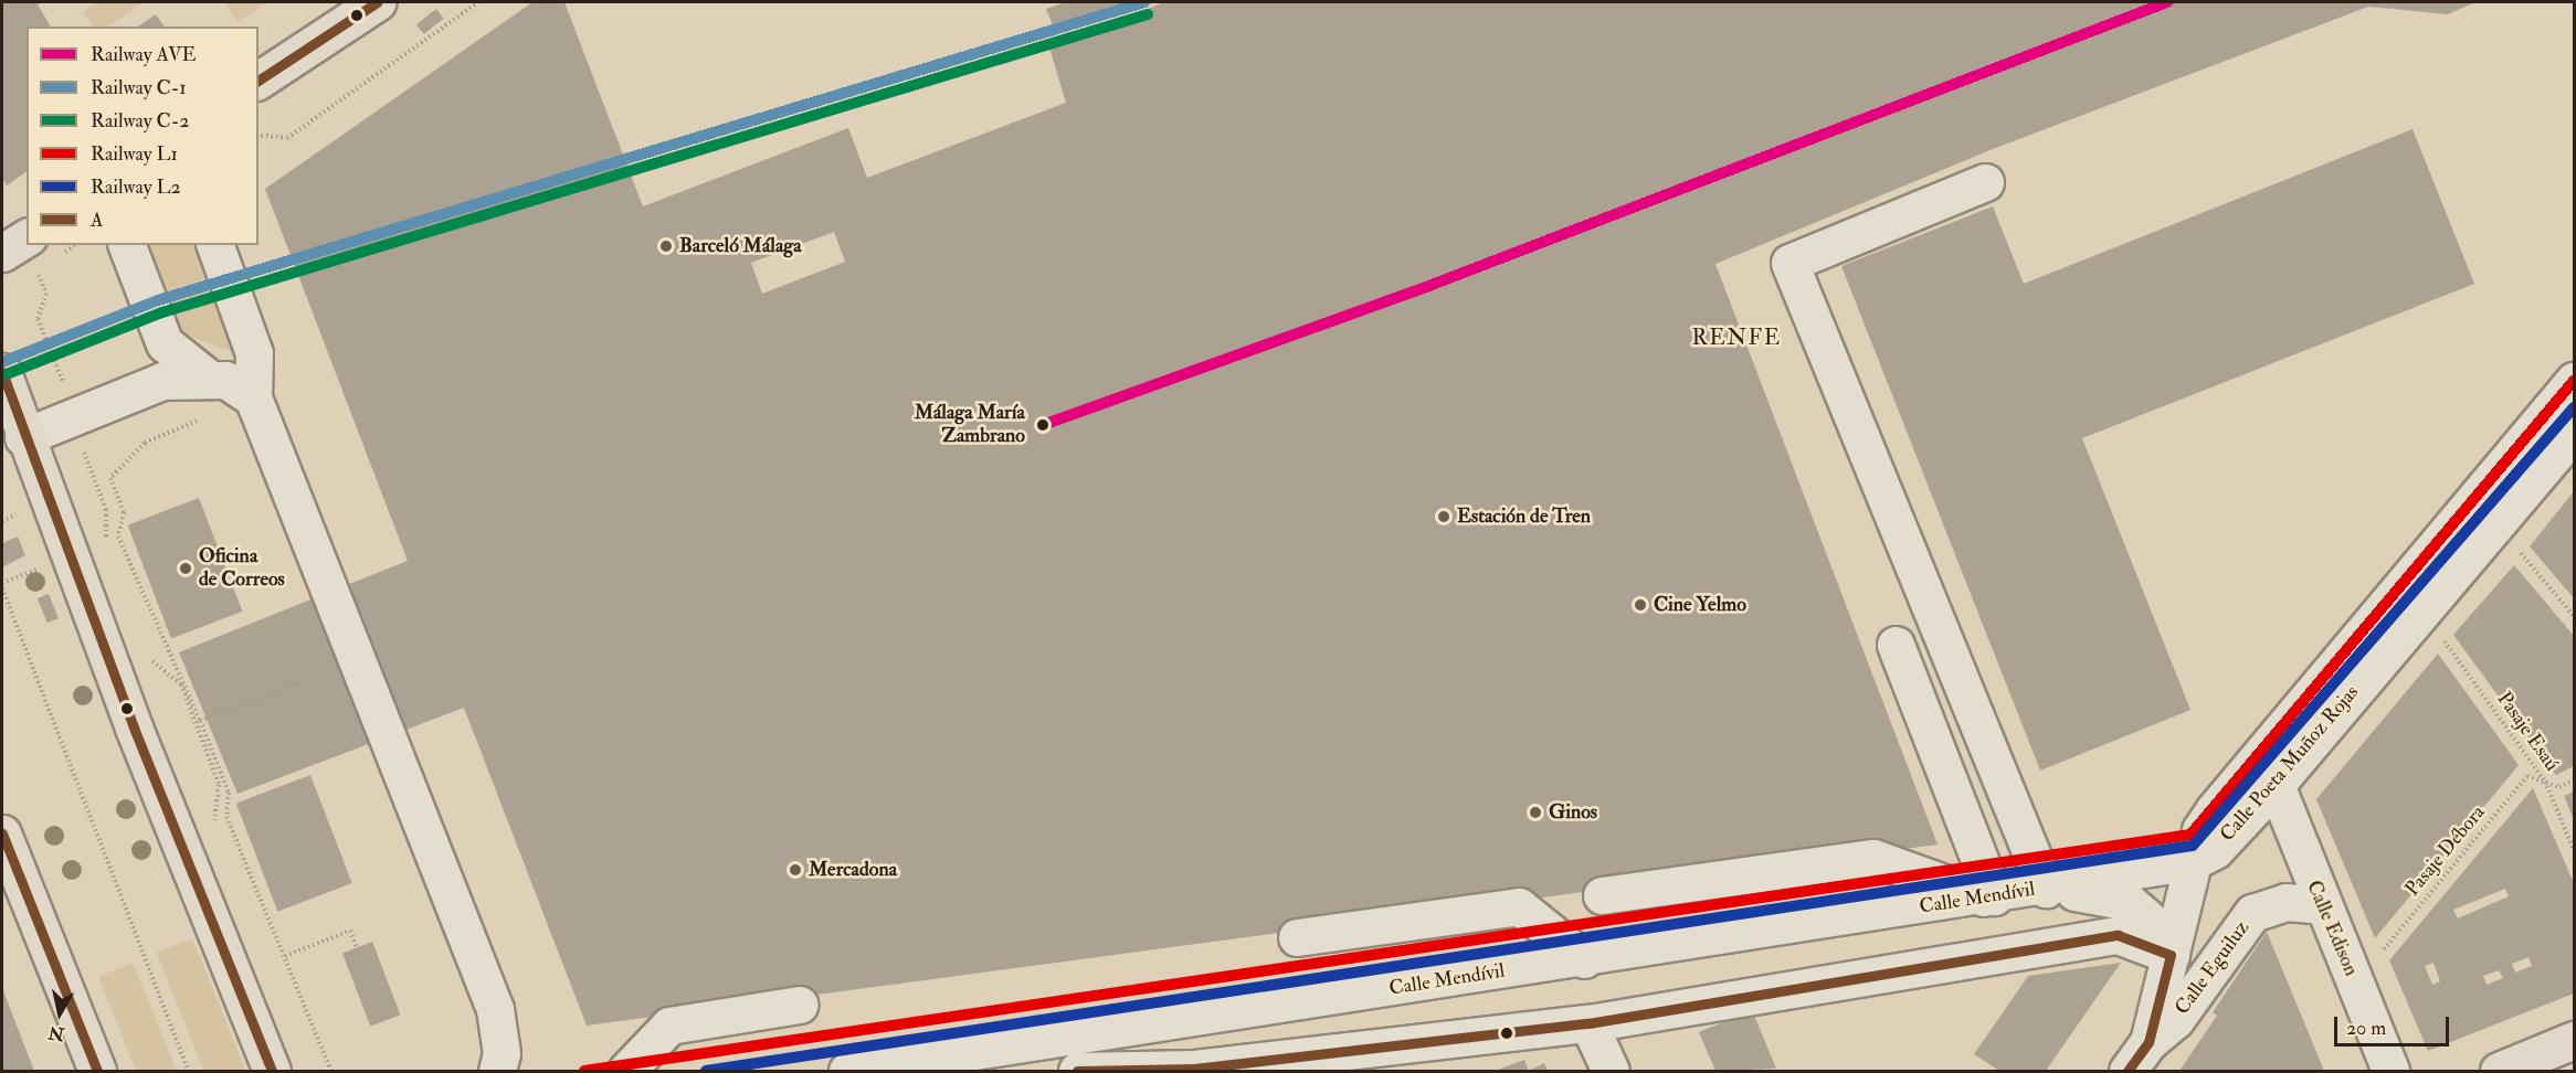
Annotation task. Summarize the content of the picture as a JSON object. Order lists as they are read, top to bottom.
{
  "streets": {
    "street": [
      "Calle Poeta Muñoz Rojas",
      "Calle Mendívil",
      "Calle Edison",
      "Calle Eguiluz"
    ],
    "path": ["Pasaje Esaú", "Pasaje Débora"]
  },
  "crossings": [
    ["Pasaje Esaú", "Pasaje Débora"],
    ["Calle Poeta Muñoz Rojas", "Calle Mendívil"],
    ["Calle Poeta Muñoz Rojas", "Calle Edison"],
    ["Calle Poeta Muñoz Rojas", "Calle Eguiluz"],
    ["Pasaje Débora", "Calle Edison"],
    ["Calle Mendívil", "Calle Eguiluz"],
    ["Calle Edison", "Calle Eguiluz"]
  ],
  "districts": ["RENFE"],
  "places": [
    "Barceló Málaga",
    "Málaga María Zambrano",
    "Estación de Tren",
    "Oficina de Correos",
    "Cine Yelmo",
    "Ginos",
    "Mercadona"
  ],
  "lines": [
    "rail line AVE",
    "rail line C-1",
    "transit line A",
    "rail line C-2",
    "rail line L1",
    "rail line L2"
  ],
  "legend": [
    "Railway AVE",
    "Railway C-1",
    "Railway C-2",
    "Railway L1",
    "Railway L2",
    "A"
  ],
  "scale_bar": "20 m",
  "north": "bottom"
}
